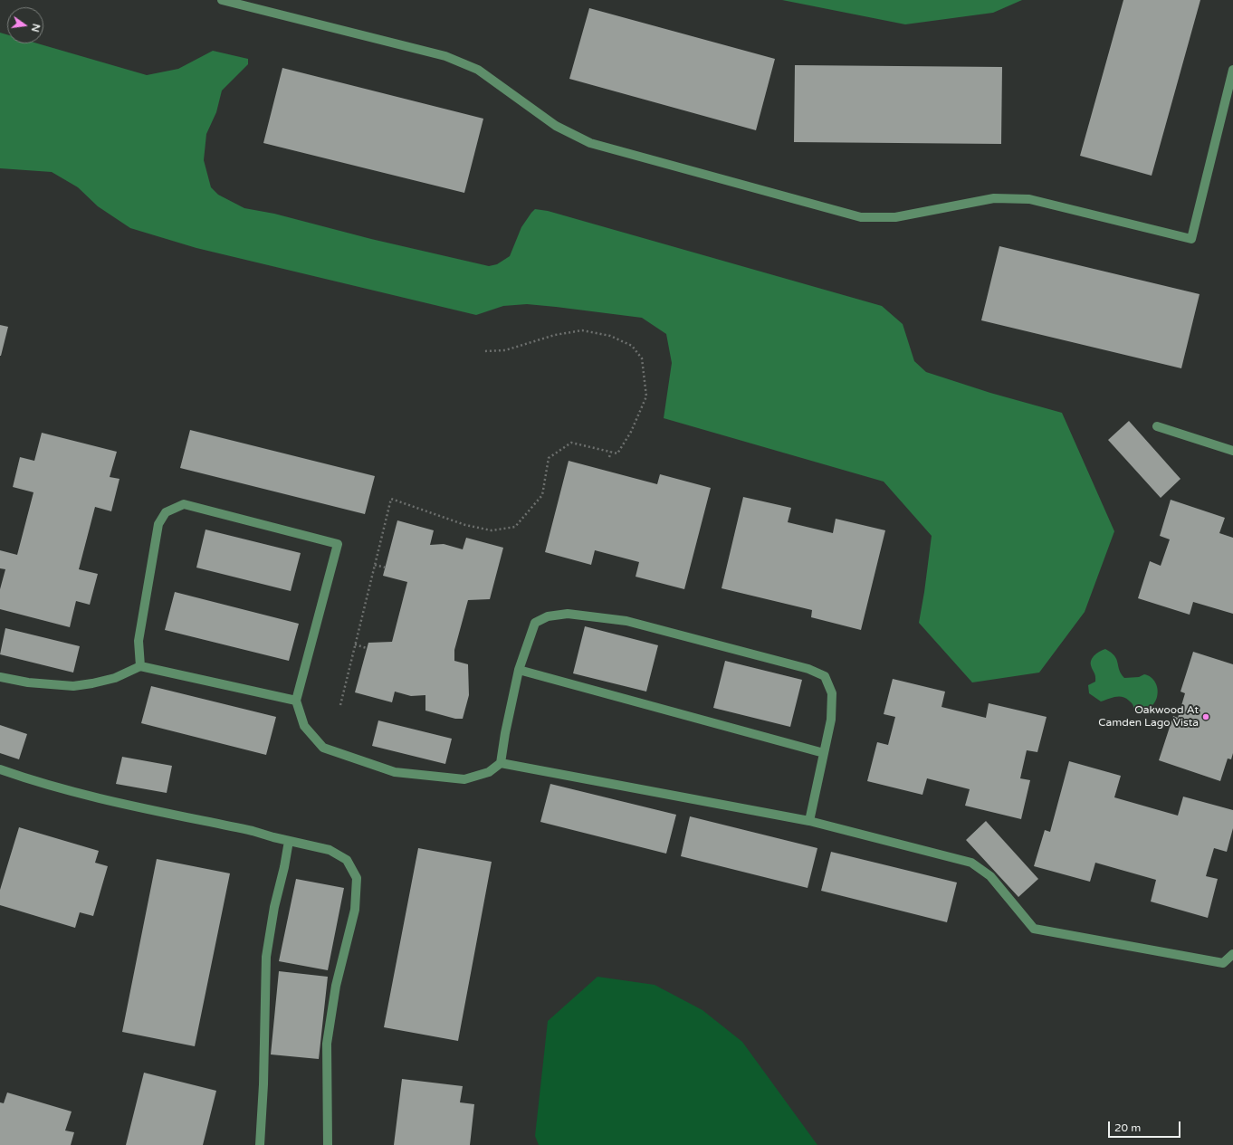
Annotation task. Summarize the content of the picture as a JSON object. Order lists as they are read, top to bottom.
{
  "places": ["Oakwood At Camden Lago Vista"],
  "scale_bar": "20 m",
  "north": "right"
}
